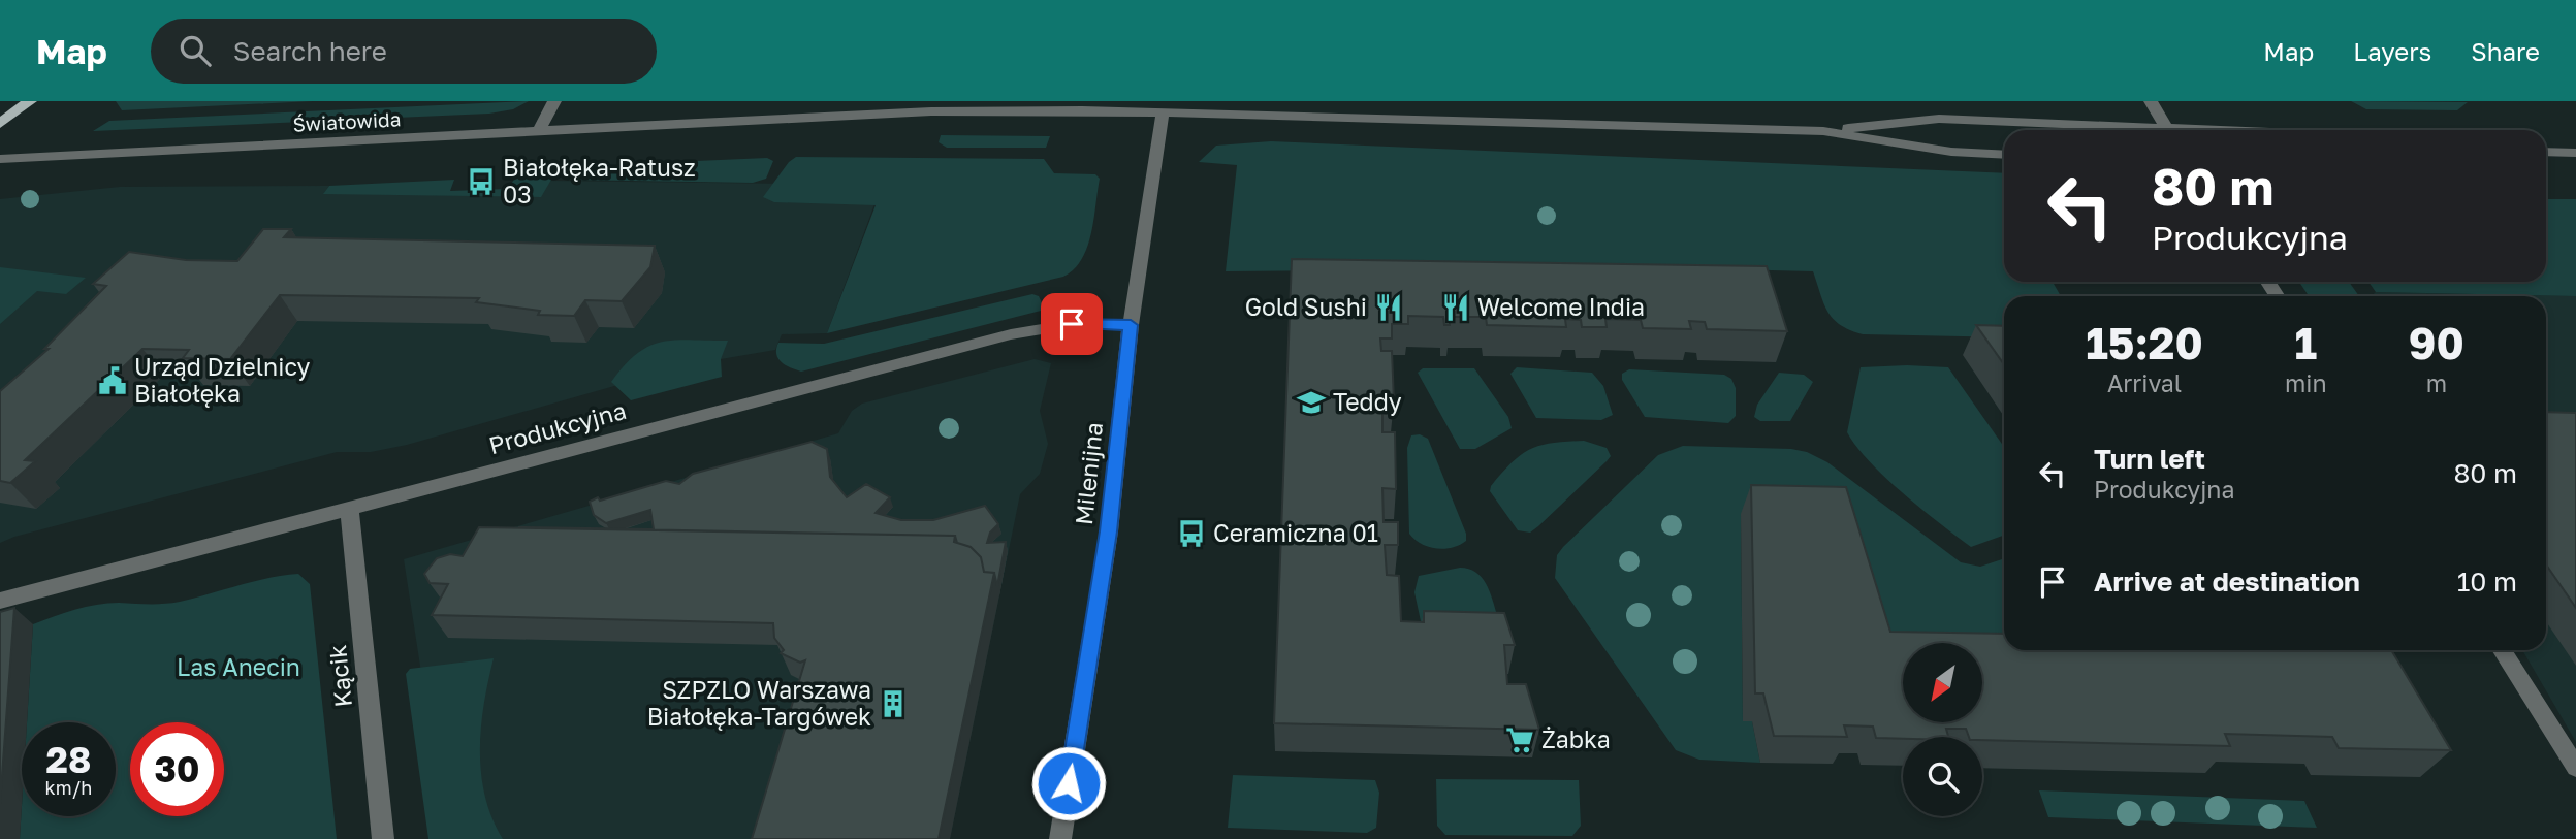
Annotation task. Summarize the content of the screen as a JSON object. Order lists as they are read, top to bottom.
{
  "streets": {
    "street": [
      "Światowida",
      "Produkcyjna",
      "Milenijna",
      "Kącik"
    ]
  },
  "crossings": [
    ["Światowida", "Milenijna"],
    ["Produkcyjna", "Milenijna"],
    ["Produkcyjna", "Kącik"]
  ],
  "parks": ["Las Anecin"],
  "places": {
    "bus stop": ["Białołęka-Ratusz 03", "Ceramiczna 01"],
    "restaurant": ["Gold Sushi", "Welcome India"],
    "public building": ["Urząd Dzielnicy Białołęka"],
    "school or university": ["Teddy"],
    "building": ["SZPZLO Warszawa Białołęka-Targówek"],
    "supermarket": ["Żabka"]
  },
  "north": "bottom left",
  "page": {
    "header": "Map",
    "search": "Search here",
    "nav": ["Map", "Layers", "Share"],
    "turn": ["80 m", "Produkcyjna"],
    "eta": [
      "15:20",
      "Arrival",
      "1",
      "min",
      "90",
      "m"
    ],
    "list": [
      {
        "name": "Turn left",
        "note": "Produkcyjna",
        "value": "80 m"
      },
      {
        "name": "Arrive at destination",
        "value": "10 m"
      }
    ],
    "speed": "28 km/h",
    "limit": "30"
  }
}
